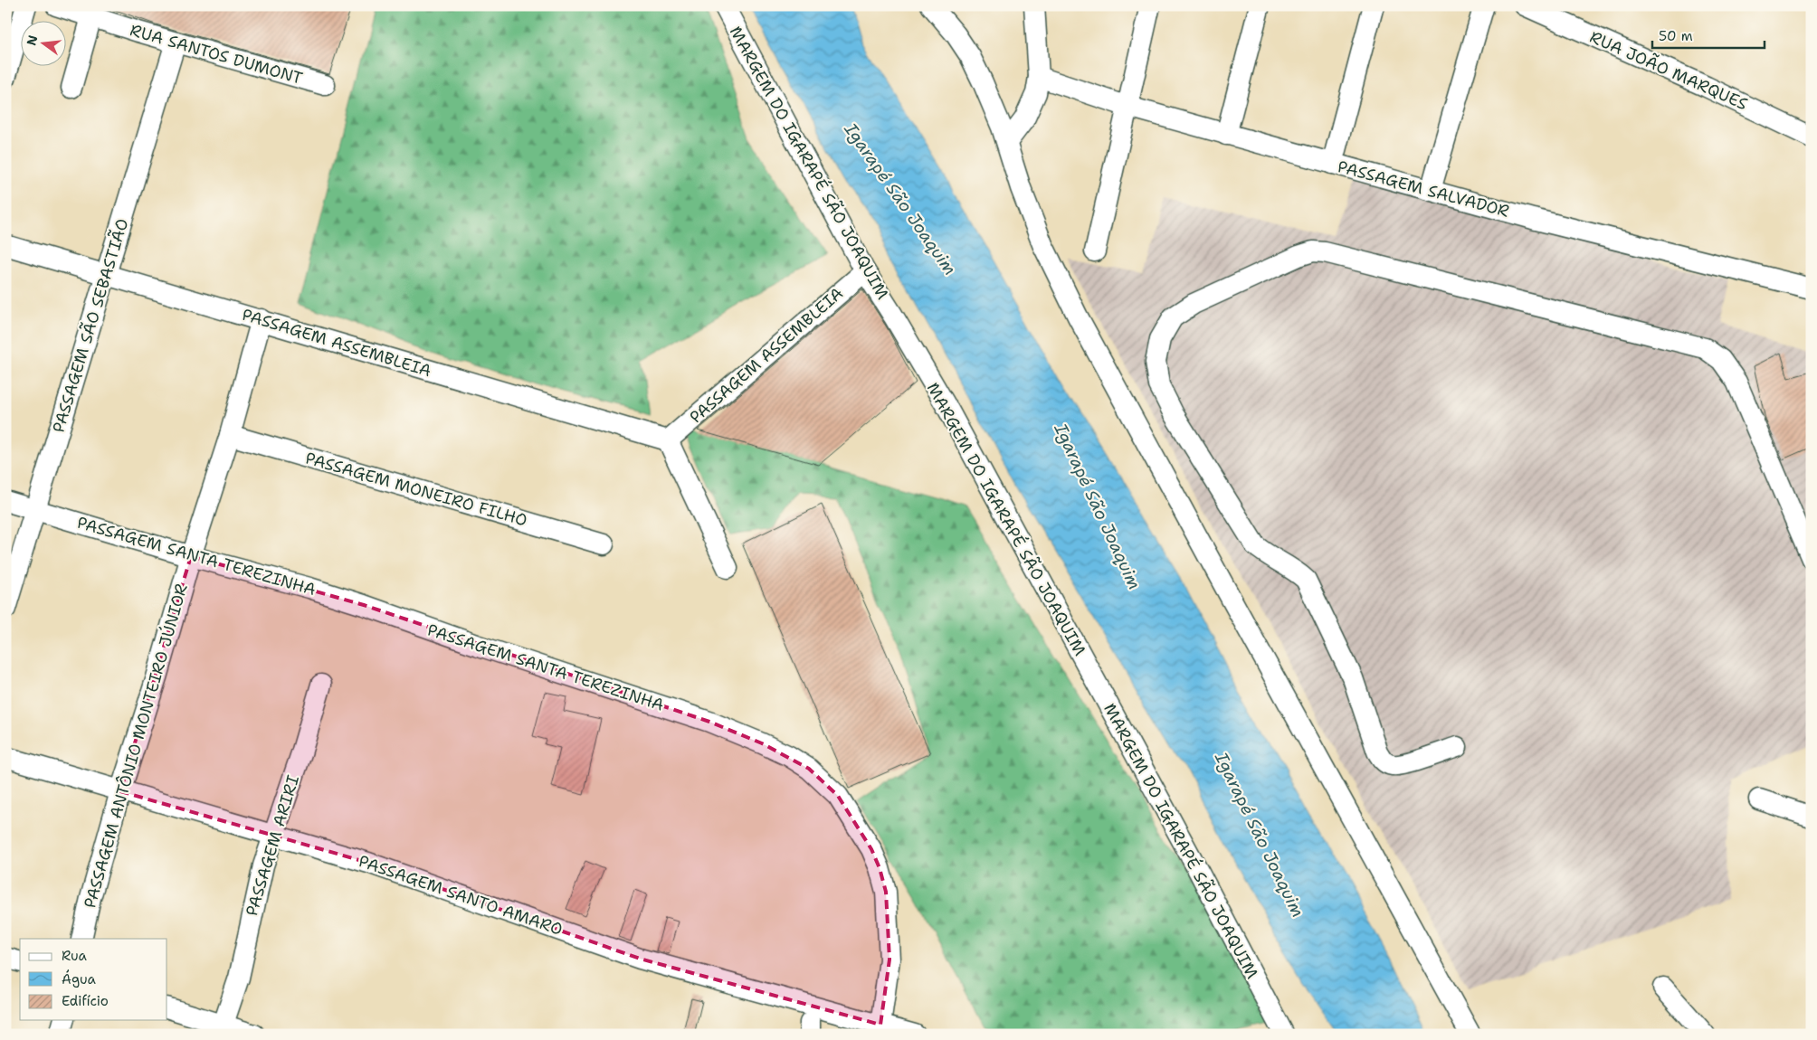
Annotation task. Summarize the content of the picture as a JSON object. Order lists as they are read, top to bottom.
{
  "streets": {
    "street": [
      "RUA SANTOS DUMONT",
      "RUA JOÃO MARQUES",
      "MARGEM DO IGARAPÉ SÃO JOAQUIM",
      "PASSAGEM SALVADOR",
      "PASSAGEM SÃO SEBASTIÃO",
      "PASSAGEM ASSEMBLEIA",
      "PASSAGEM MONEIRO FILHO",
      "PASSAGEM SANTA TEREZINHA",
      "PASSAGEM ANTÔNIO MONTEIRO JÚNIOR",
      "PASSAGEM ARIRI",
      "PASSAGEM SANTO AMARO"
    ]
  },
  "crossings": [
    ["RUA SANTOS DUMONT", "PASSAGEM SÃO SEBASTIÃO"],
    ["MARGEM DO IGARAPÉ SÃO JOAQUIM", "PASSAGEM ASSEMBLEIA"],
    ["PASSAGEM SÃO SEBASTIÃO", "PASSAGEM ASSEMBLEIA"],
    ["PASSAGEM SÃO SEBASTIÃO", "PASSAGEM SANTA TEREZINHA"],
    ["PASSAGEM ASSEMBLEIA", "PASSAGEM ANTÔNIO MONTEIRO JÚNIOR"],
    ["PASSAGEM MONEIRO FILHO", "PASSAGEM ANTÔNIO MONTEIRO JÚNIOR"],
    ["PASSAGEM SANTA TEREZINHA", "PASSAGEM ANTÔNIO MONTEIRO JÚNIOR"],
    ["PASSAGEM SANTA TEREZINHA", "PASSAGEM SANTO AMARO"],
    ["PASSAGEM ANTÔNIO MONTEIRO JÚNIOR", "PASSAGEM SANTO AMARO"],
    ["PASSAGEM ARIRI", "PASSAGEM SANTO AMARO"]
  ],
  "water": ["Igarapé São Joaquim"],
  "legend": ["Rua", "Água", "Edifício"],
  "scale_bar": "50 m",
  "north": "left"
}
